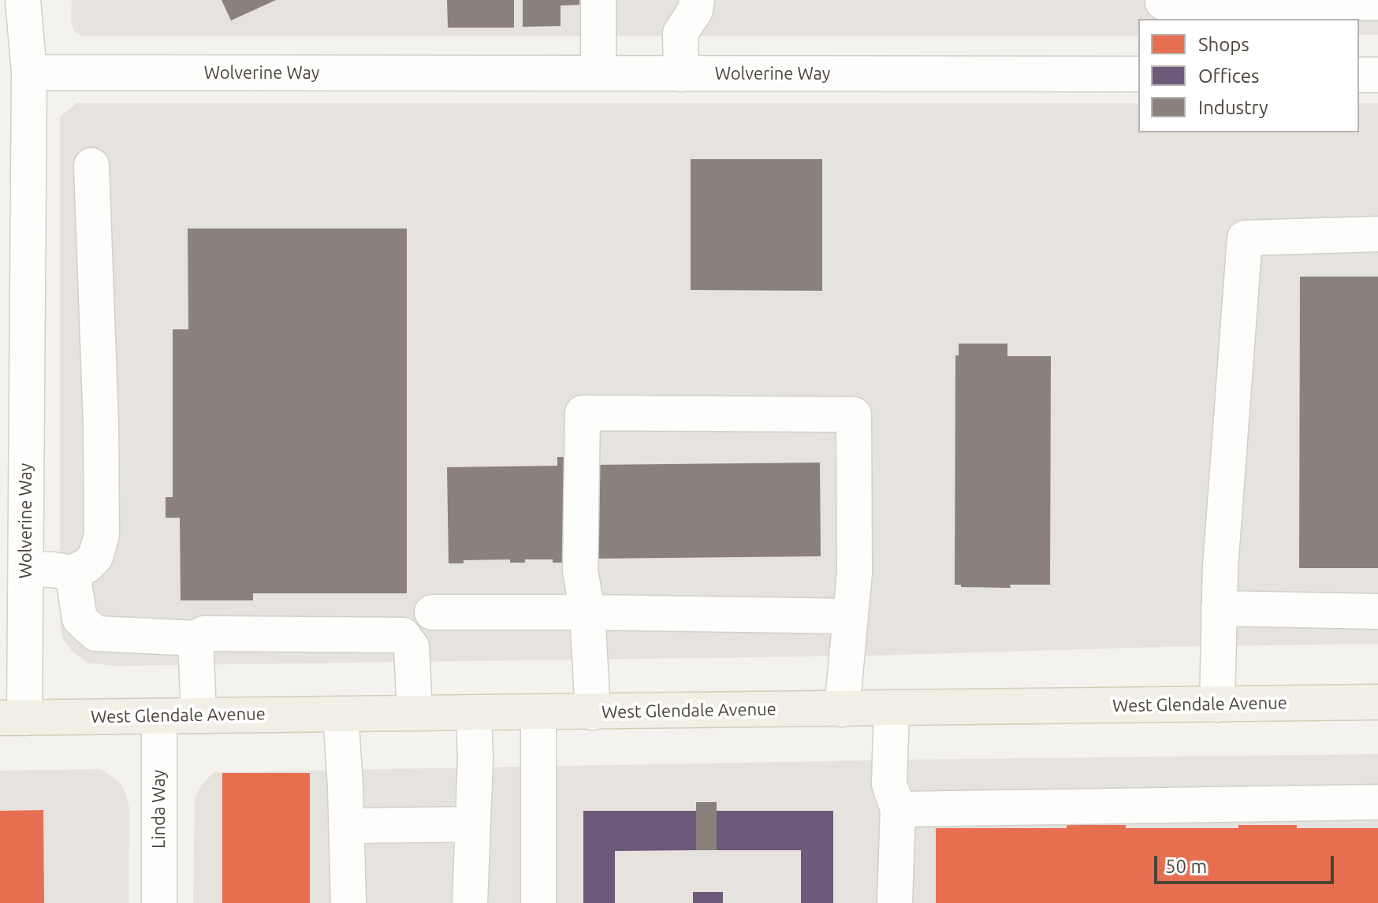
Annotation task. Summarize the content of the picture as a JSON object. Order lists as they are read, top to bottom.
{
  "streets": {
    "main road": ["West Glendale Avenue"],
    "street": ["Wolverine Way", "Linda Way"]
  },
  "crossings": [
    ["Wolverine Way", "West Glendale Avenue"],
    ["West Glendale Avenue", "Linda Way"]
  ],
  "legend": ["Shops", "Offices", "Industry"],
  "scale_bar": "50 m"
}
